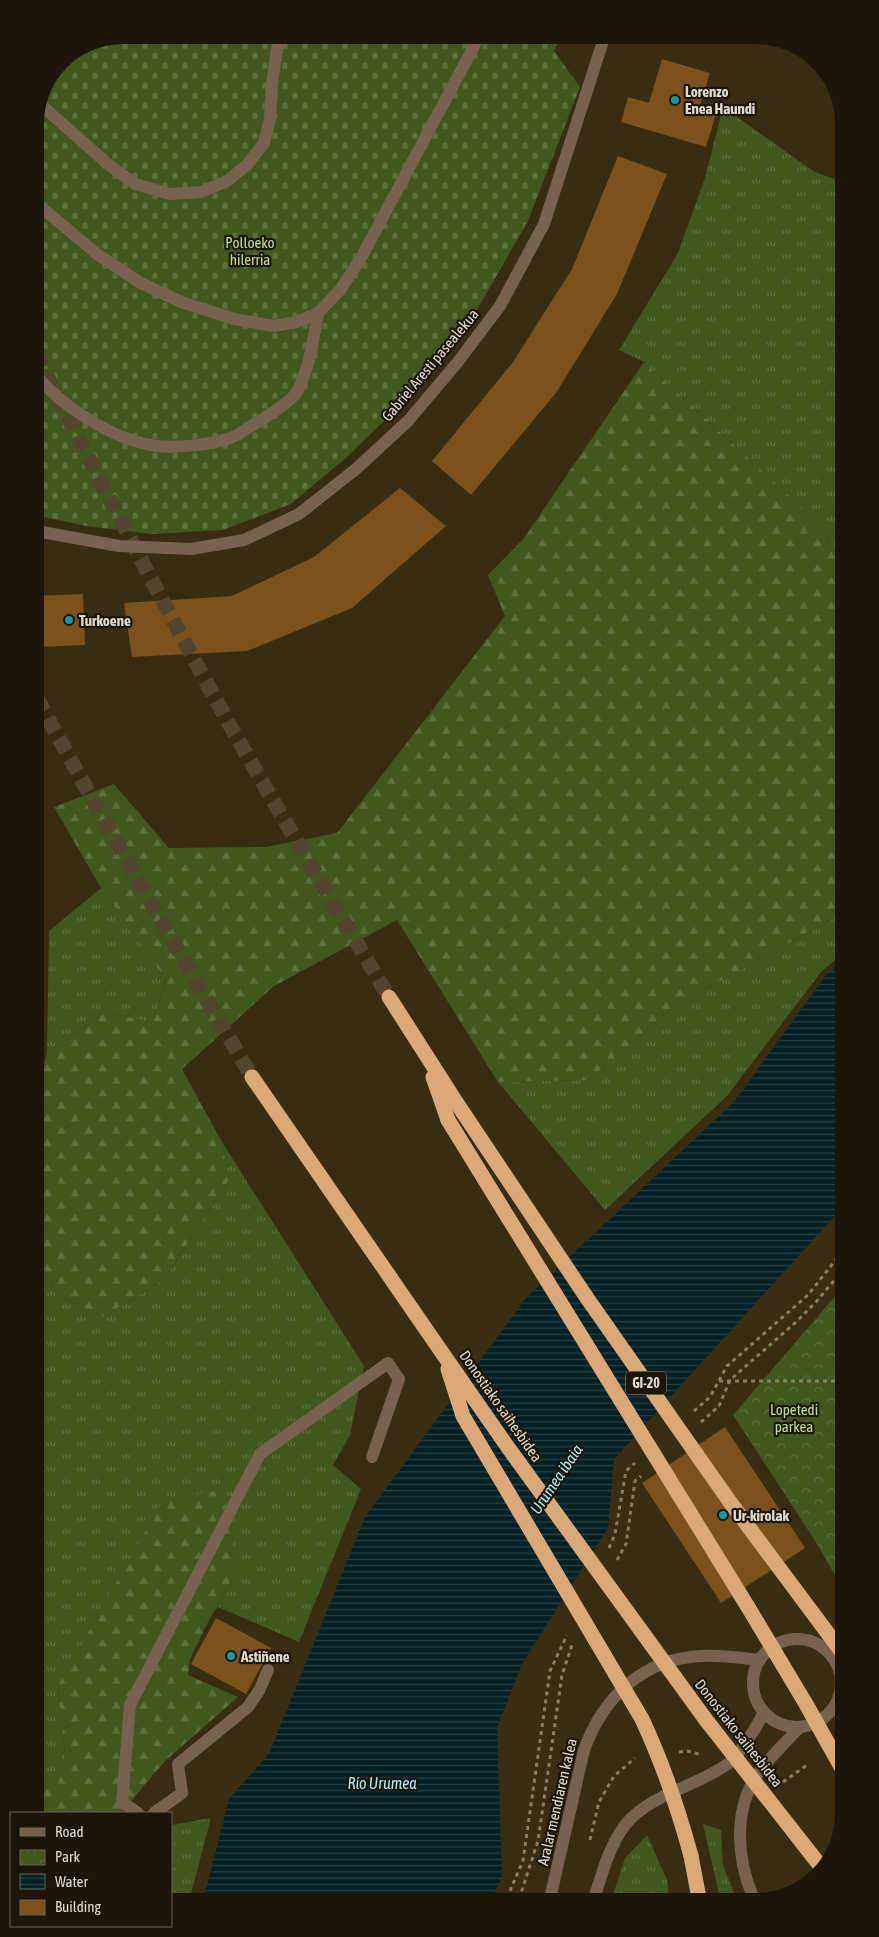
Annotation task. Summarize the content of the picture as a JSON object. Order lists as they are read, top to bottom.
{
  "streets": {
    "highway": ["GI-20", "Donostiako saihesbidea"],
    "street": ["Gabriel Aresti pasealekua", "Aralar mendiaren kalea"]
  },
  "water": ["Urumea ibaia", "Río Urumea"],
  "parks": ["Polloeko hilerria", "Lopetedi parkea"],
  "places": [
    "Lorenzo Enea Haundi",
    "Turkoene",
    "Ur-kirolak",
    "Astiñene"
  ],
  "legend": [
    "Road",
    "Park",
    "Water",
    "Building"
  ]
}
